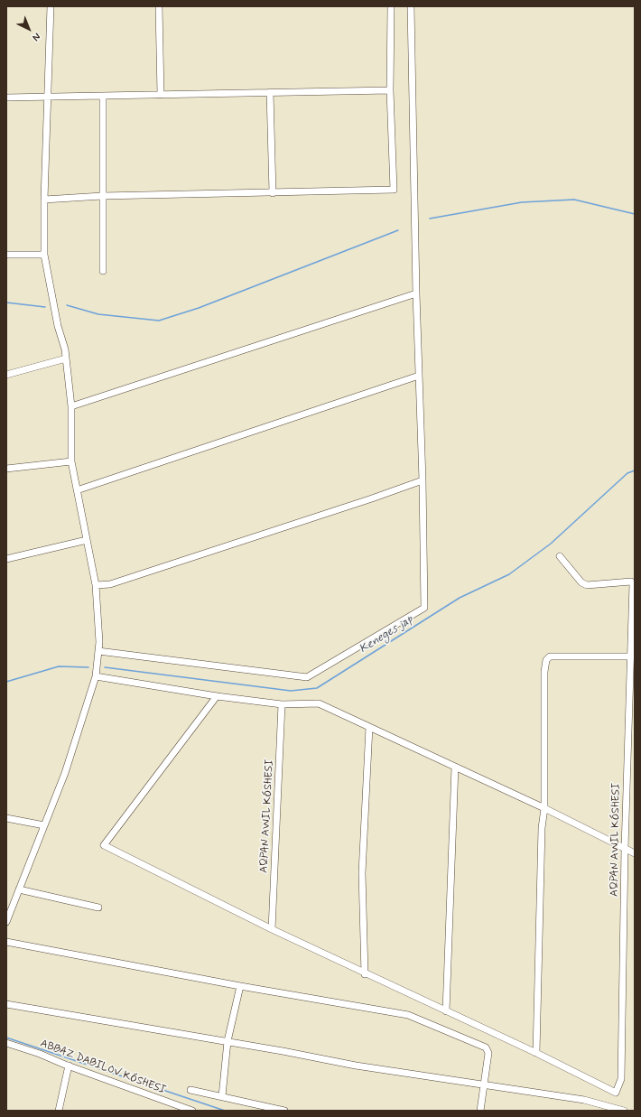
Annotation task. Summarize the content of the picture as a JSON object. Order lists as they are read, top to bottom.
{
  "streets": {
    "street": ["ABBAZ DABILOV KÓSHESI"]
  },
  "water": ["Keneges jap"],
  "north": "bottom right"
}
